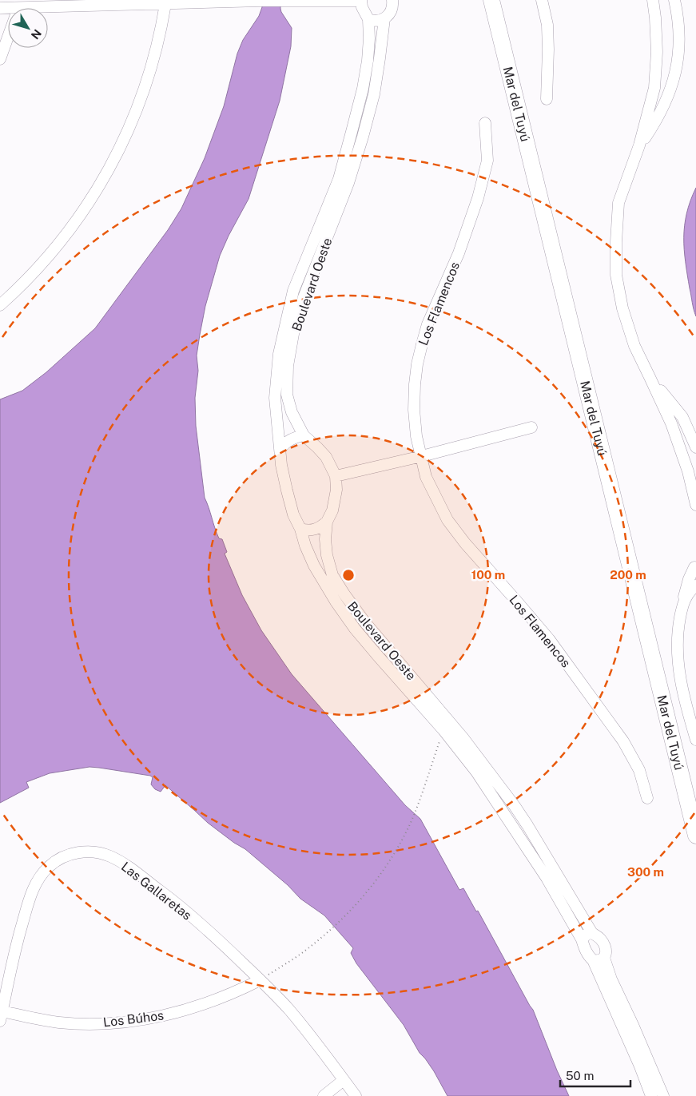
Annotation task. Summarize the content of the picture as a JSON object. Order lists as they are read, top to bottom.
{
  "streets": {
    "street": [
      "Mar del Tuyú",
      "Boulevard Oeste",
      "Los Flamencos",
      "Las Gallaretas",
      "Los Búhos"
    ]
  },
  "crossings": [
    ["Las Gallaretas", "Los Búhos"]
  ],
  "scale_bar": "50 m",
  "north": "bottom right",
  "rings": ["100 m", "200 m", "300 m"]
}
